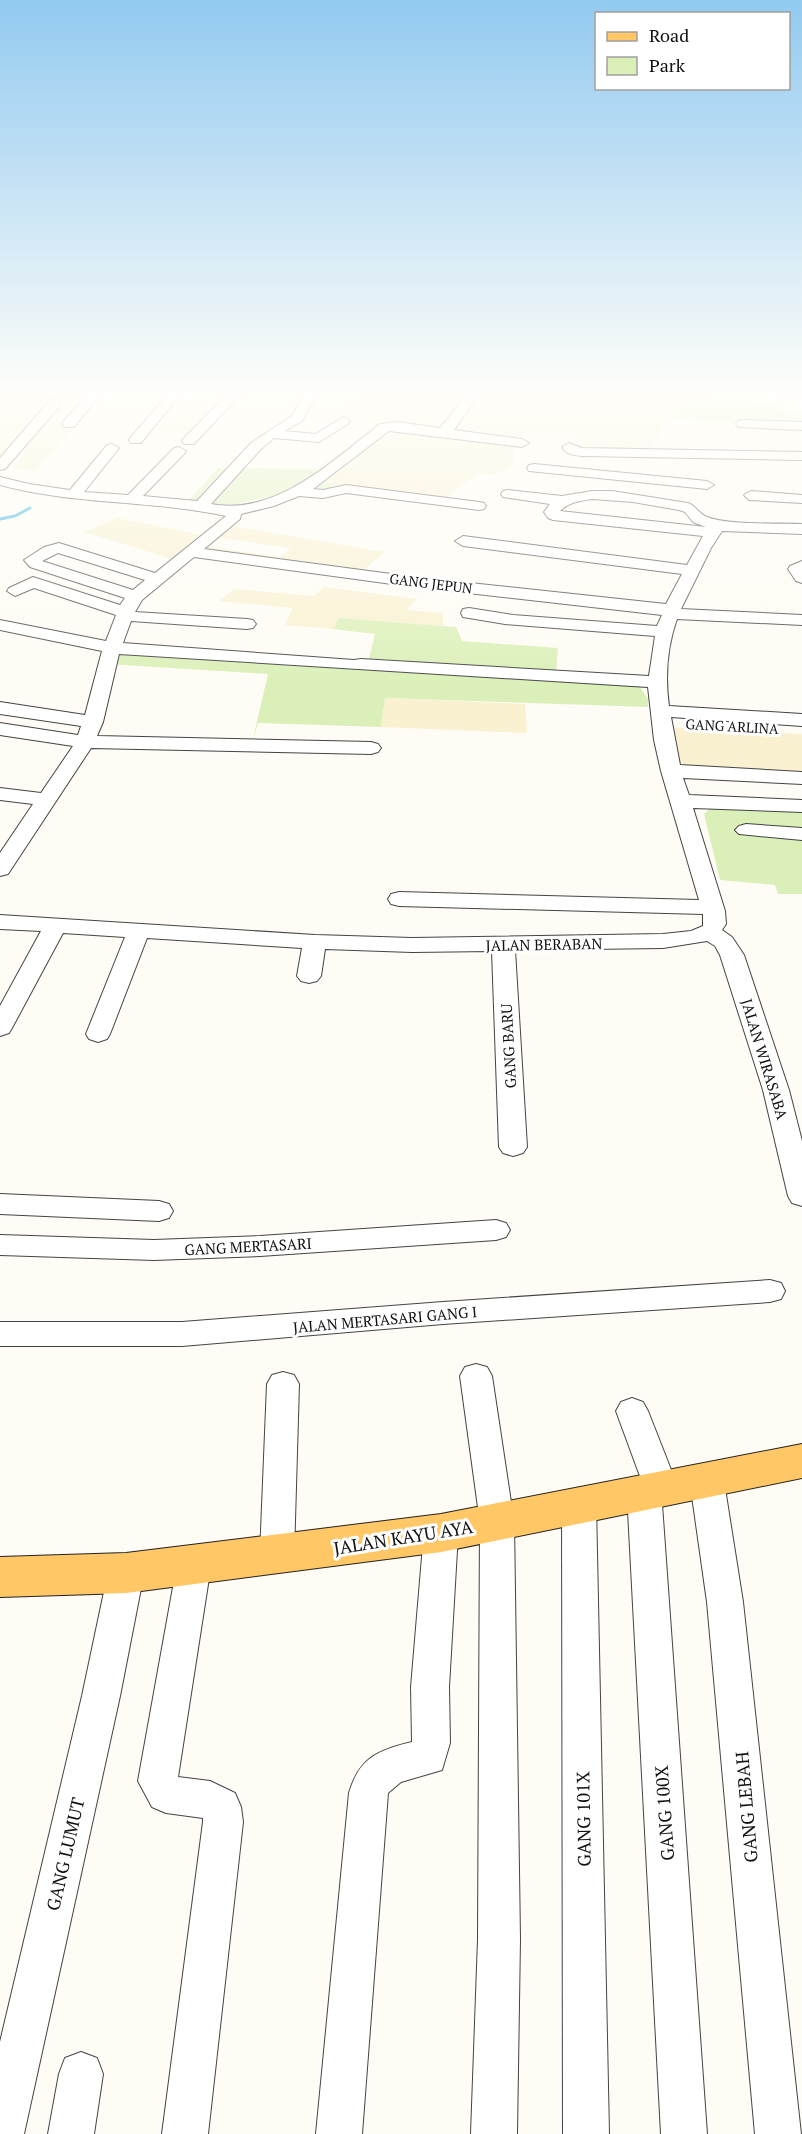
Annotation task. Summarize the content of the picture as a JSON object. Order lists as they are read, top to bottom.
{
  "streets": {
    "main road": ["JALAN KAYU AYA"],
    "street": [
      "GANG JEPUN",
      "GANG ARLINA",
      "JALAN BERABAN",
      "GANG BARU",
      "JALAN WIRASABA",
      "GANG MERTASARI",
      "JALAN MERTASARI GANG I",
      "GANG LEBAH",
      "GANG 100X",
      "GANG 101X",
      "GANG LUMUT"
    ]
  },
  "crossings": [
    ["JALAN BERABAN", "GANG BARU"],
    ["JALAN BERABAN", "JALAN WIRASABA"],
    ["JALAN KAYU AYA", "GANG LEBAH"],
    ["JALAN KAYU AYA", "GANG 100X"],
    ["JALAN KAYU AYA", "GANG 101X"],
    ["JALAN KAYU AYA", "GANG LUMUT"]
  ],
  "legend": ["Road", "Park"]
}
